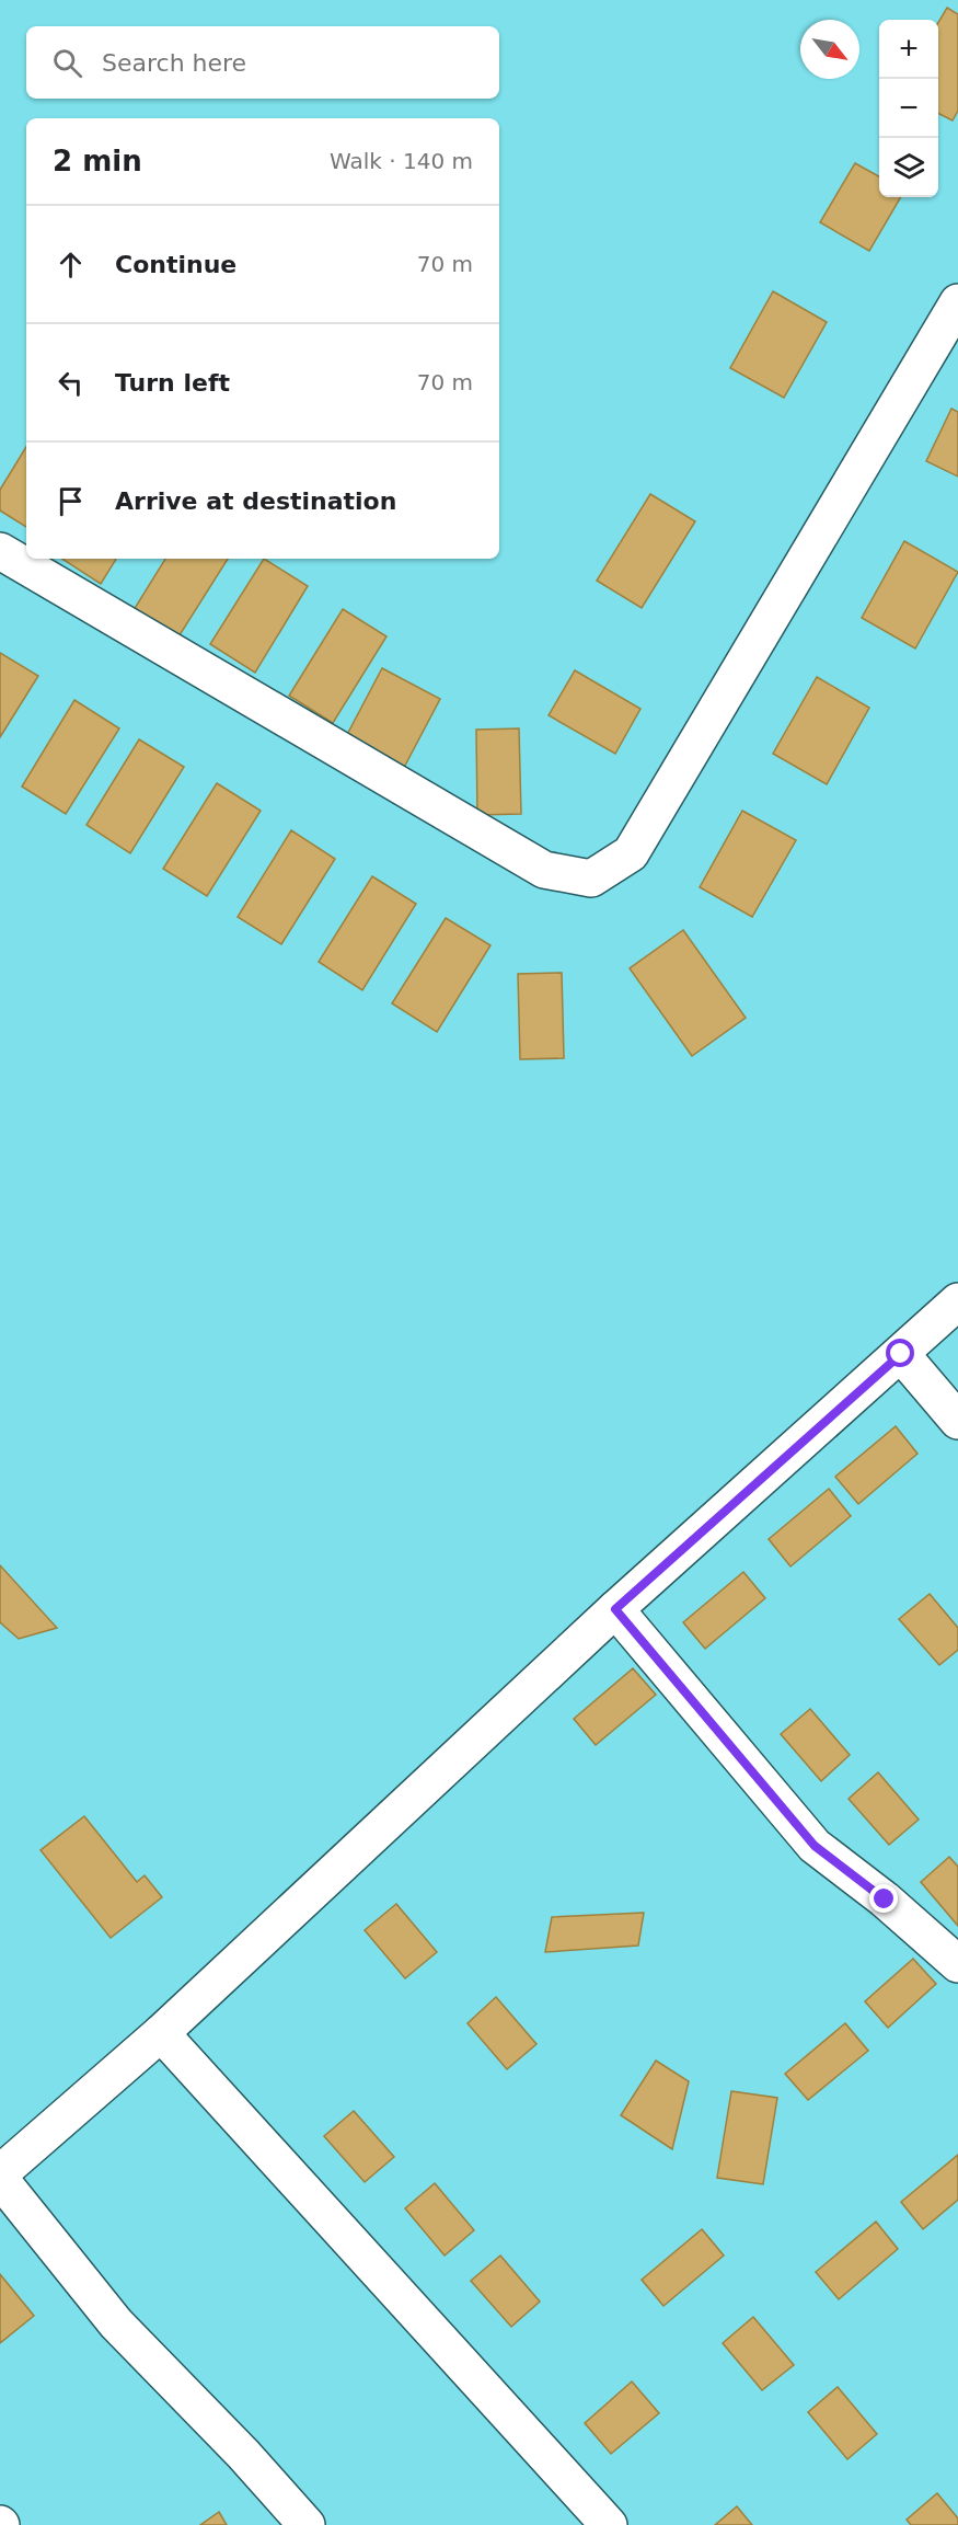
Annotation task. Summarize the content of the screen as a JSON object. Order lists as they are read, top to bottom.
{
  "north": "bottom right",
  "page": {
    "map_buttons": ["+", "−"],
    "search": "Search here",
    "heading": ["2 min", "Walk · 140 m"],
    "list": [
      ["Continue", "70 m"],
      ["Turn left", "70 m"],
      "Arrive at destination"
    ]
  }
}
